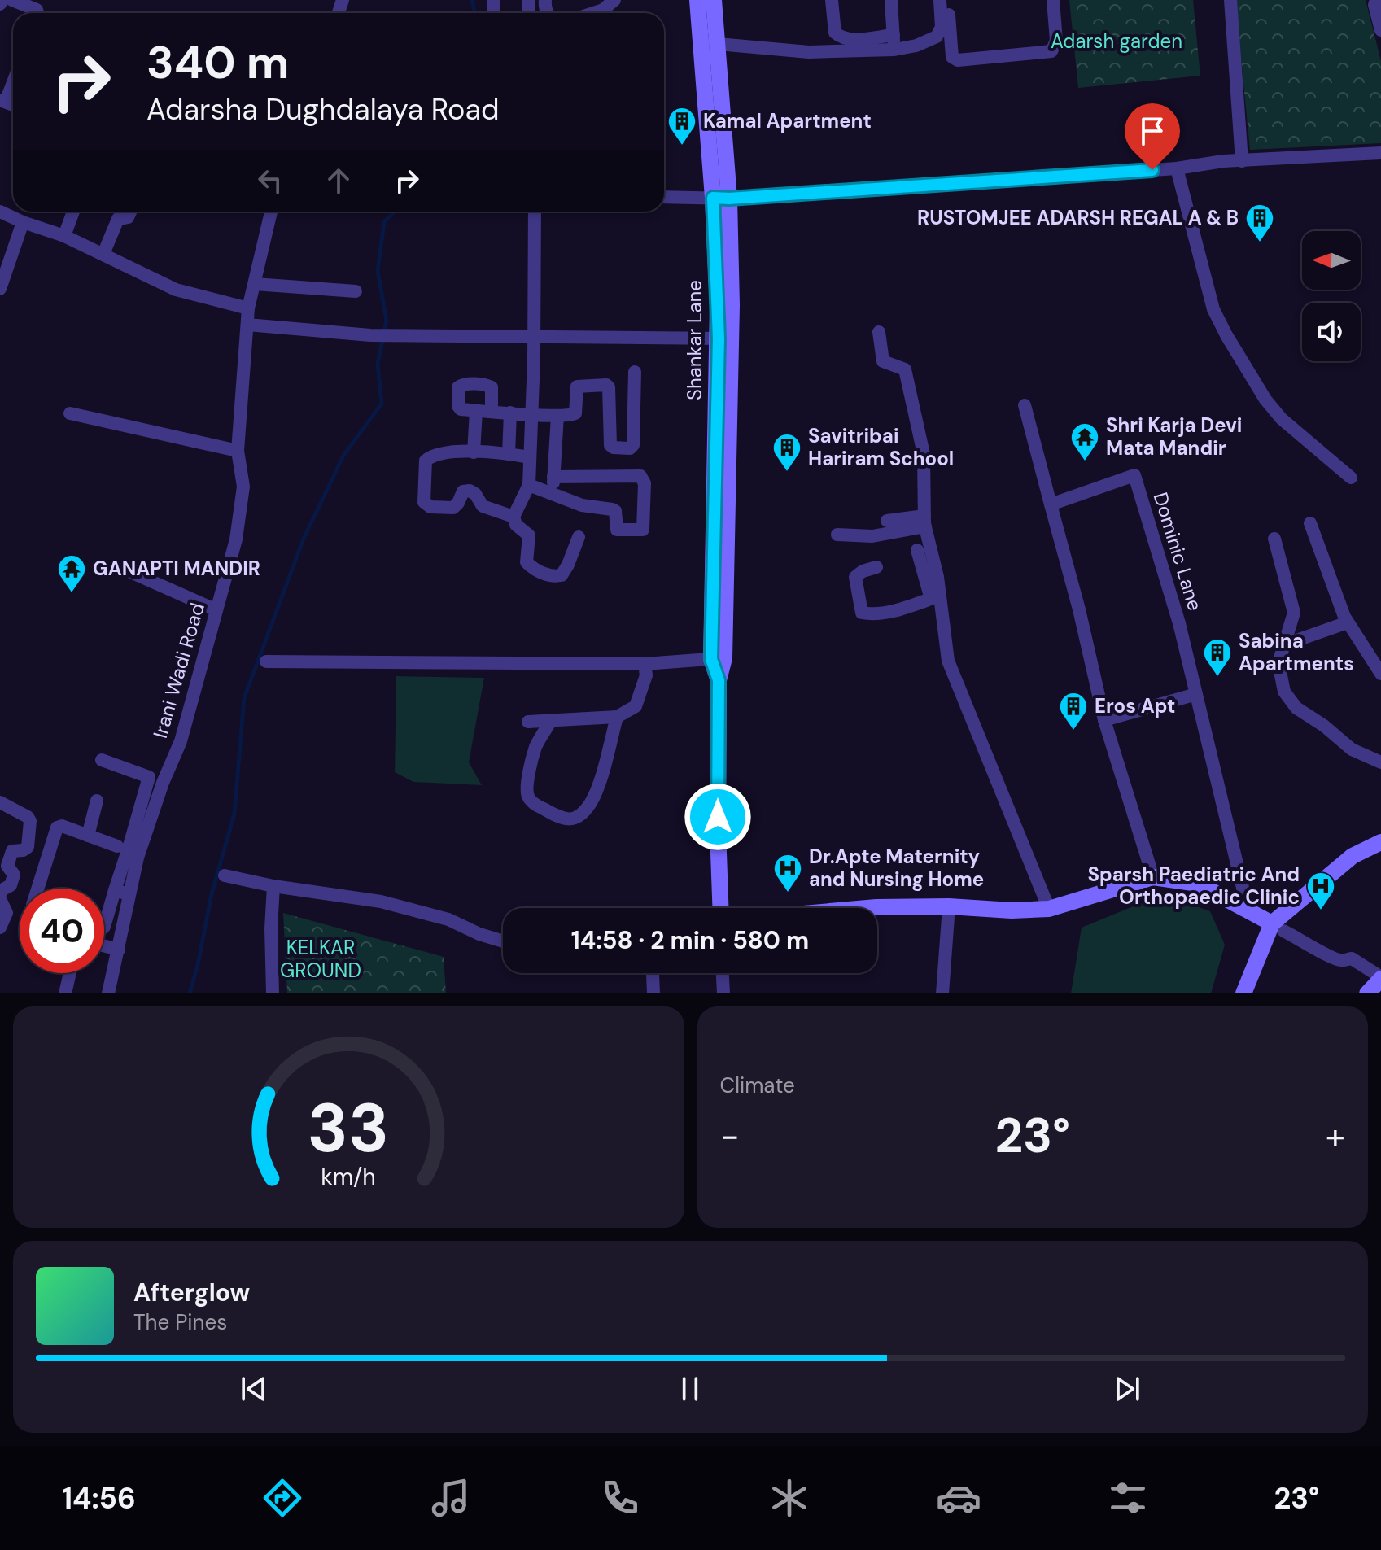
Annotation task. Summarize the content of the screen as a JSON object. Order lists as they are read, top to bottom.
{
  "streets": {
    "street": ["Shankar Lane", "Dominic Lane", "Irani Wadi Road"]
  },
  "parks": ["Adarsh garden", "KELKAR GROUND"],
  "places": {
    "building": [
      "Kamal Apartment",
      "RUSTOMJEE ADARSH REGAL A & B",
      "Savitribai Hariram School",
      "Sabina Apartments",
      "Eros Apt"
    ],
    "temple": ["Shri Karja Devi Mata Mandir", "GANAPTI MANDIR"],
    "hospital": ["Dr.Apte Maternity and Nursing Home", "Sparsh Paediatric And Orthopaedic Clinic"]
  },
  "north": "left",
  "page": {
    "turn": ["340 m", "Adarsha Dughdalaya Road"],
    "limit": "40",
    "trip": "14:58 · 2 min · 580 m",
    "tile": "Climate",
    "heat": ["−", "23°", "+"],
    "song": ["Afterglow", "The Pines"],
    "tabs": ["14:56", "23°"],
    "gauge": ["33", "km/h"]
  }
}
